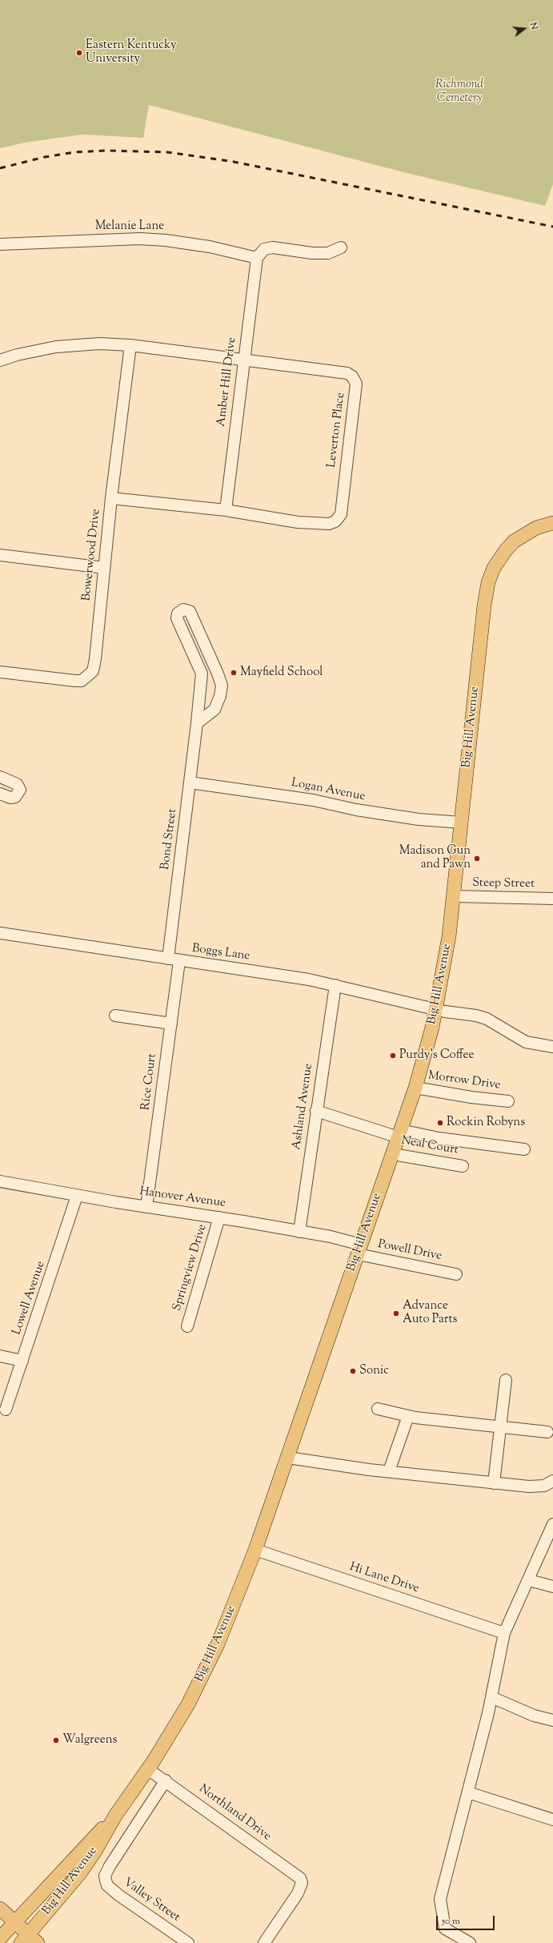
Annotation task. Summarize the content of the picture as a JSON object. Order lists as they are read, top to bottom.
{
  "streets": {
    "main road": ["Big Hill Avenue"],
    "street": [
      "Melanie Lane",
      "Amber Hill Drive",
      "Leverton Place",
      "Bowerwood Drive",
      "Logan Avenue",
      "Bond Street",
      "Steep Street",
      "Boggs Lane",
      "Morrow Drive",
      "Rice Court",
      "Ashland Avenue",
      "Neal Court",
      "Hanover Avenue",
      "Powell Drive",
      "Springview Drive",
      "Lowell Avenue",
      "Hi Lane Drive",
      "Northland Drive",
      "Valley Street"
    ]
  },
  "crossings": [
    ["Melanie Lane", "Amber Hill Drive"],
    ["Amber Hill Drive", "Leverton Place"],
    ["Leverton Place", "Bowerwood Drive"],
    ["Big Hill Avenue", "Logan Avenue"],
    ["Big Hill Avenue", "Steep Street"],
    ["Big Hill Avenue", "Boggs Lane"],
    ["Big Hill Avenue", "Morrow Drive"],
    ["Big Hill Avenue", "Neal Court"],
    ["Big Hill Avenue", "Hanover Avenue"],
    ["Big Hill Avenue", "Powell Drive"],
    ["Big Hill Avenue", "Hi Lane Drive"],
    ["Big Hill Avenue", "Northland Drive"],
    ["Logan Avenue", "Bond Street"],
    ["Bond Street", "Boggs Lane"],
    ["Boggs Lane", "Rice Court"],
    ["Boggs Lane", "Ashland Avenue"],
    ["Rice Court", "Hanover Avenue"],
    ["Ashland Avenue", "Hanover Avenue"],
    ["Hanover Avenue", "Powell Drive"],
    ["Hanover Avenue", "Springview Drive"],
    ["Hanover Avenue", "Lowell Avenue"],
    ["Northland Drive", "Valley Street"]
  ],
  "parks": ["Richmond Cemetery"],
  "places": [
    "Eastern Kentucky University",
    "Mayfield School",
    "Madison Gun and Pawn",
    "Purdy's Coffee",
    "Rockin Robyns",
    "Advance Auto Parts",
    "Sonic",
    "Walgreens"
  ],
  "scale_bar": "50 m",
  "north": "right"
}
